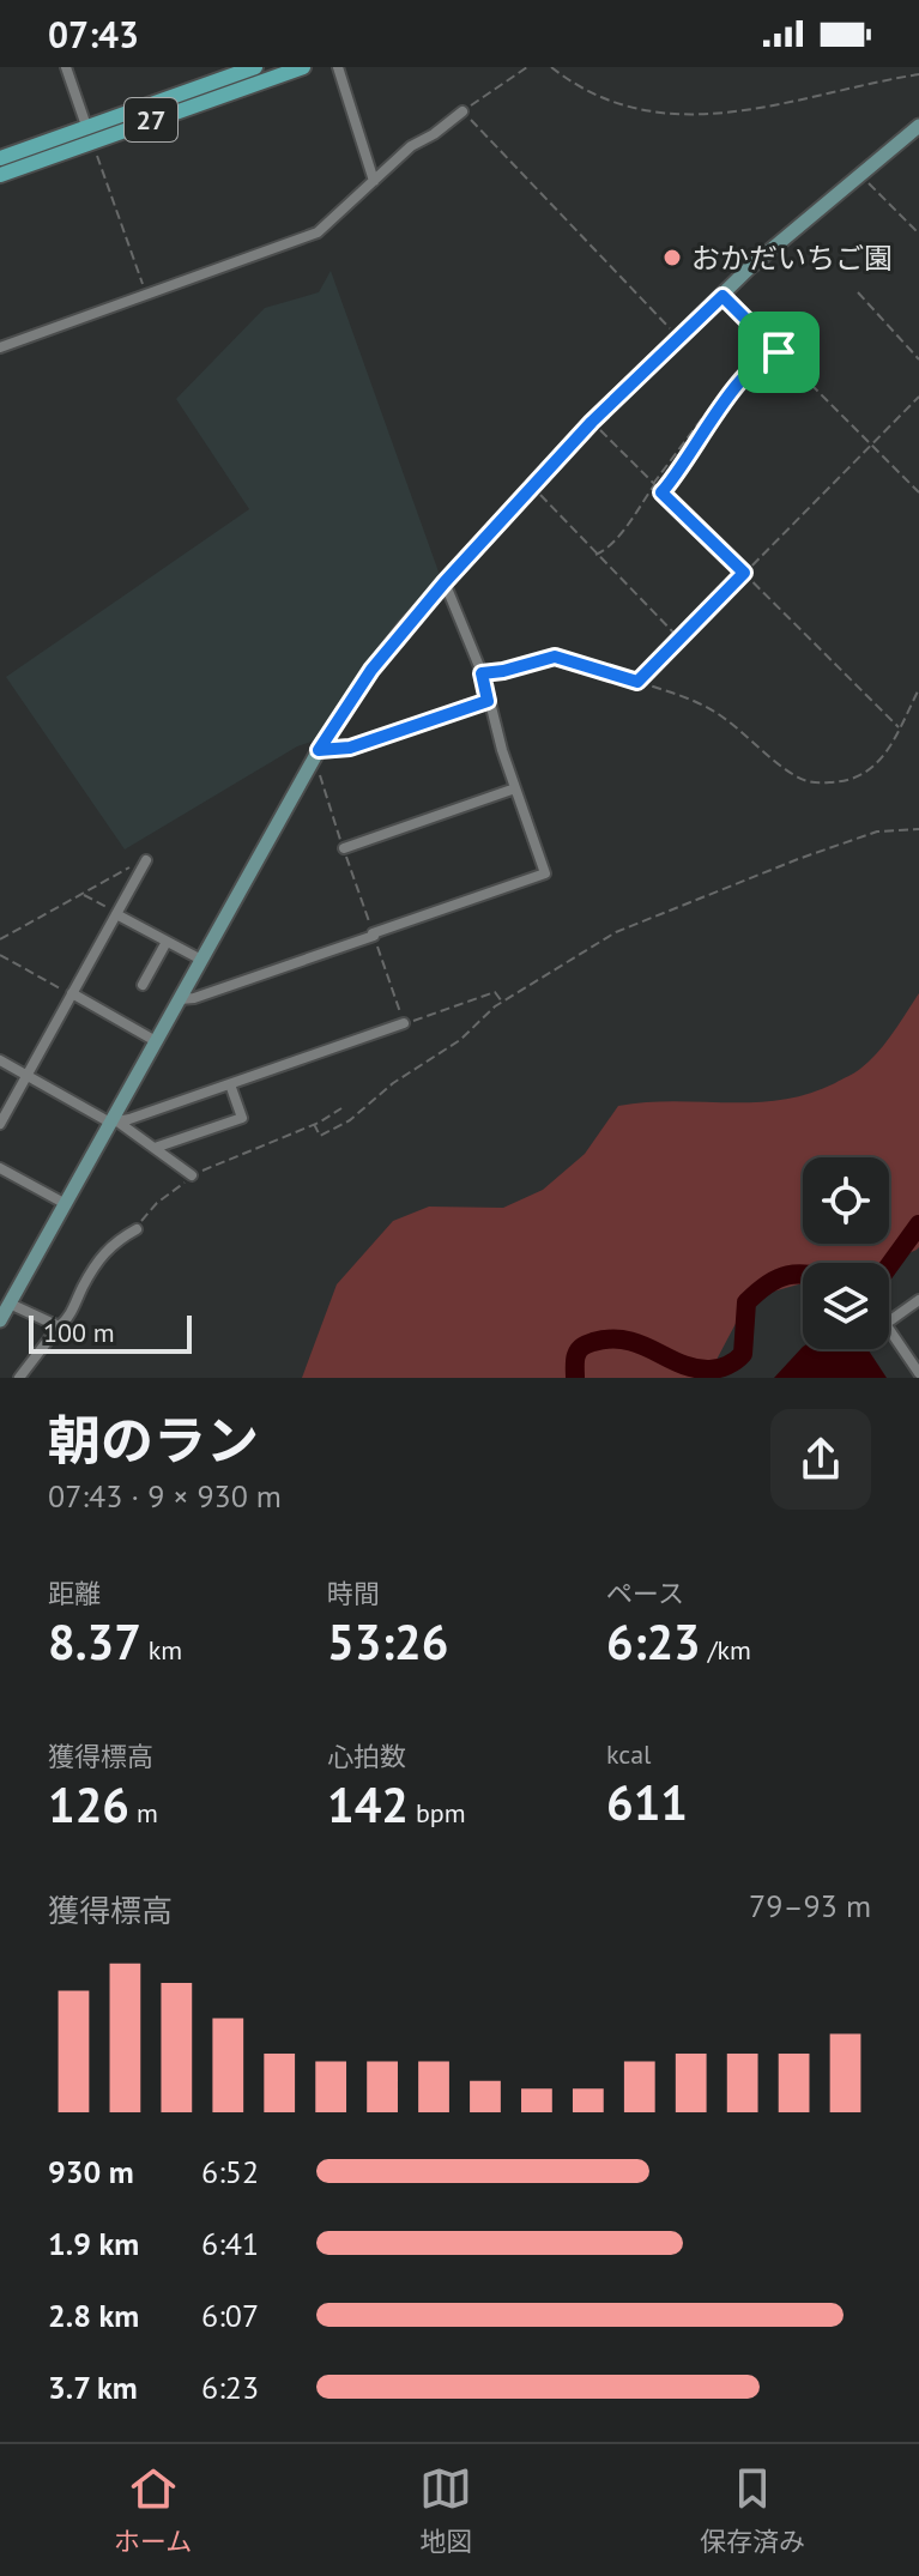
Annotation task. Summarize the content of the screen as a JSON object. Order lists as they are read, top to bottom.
{
  "streets": {
    "main road": ["27"]
  },
  "places": ["おかだいちご園"],
  "scale_bar": "100 m",
  "page": {
    "status": "07:43",
    "scale": "100 m",
    "heading": ["朝のラン", "07:43 · 9 × 930 m"],
    "stats": [
      ["距離", "8.37 km"],
      ["時間", "53:26"],
      ["ペース", "6:23 /km"],
      ["獲得標高", "126 m"],
      ["心拍数", "142 bpm"],
      ["kcal", "611"]
    ],
    "chart": ["獲得標高", "79–93 m"],
    "list": [
      {
        "name": "930 m",
        "note": "6:52"
      },
      {
        "name": "1.9 km",
        "note": "6:41"
      },
      {
        "name": "2.8 km",
        "note": "6:07"
      },
      {
        "name": "3.7 km",
        "note": "6:23"
      }
    ],
    "tabs": ["ホーム", "地図", "保存済み"]
  }
}
